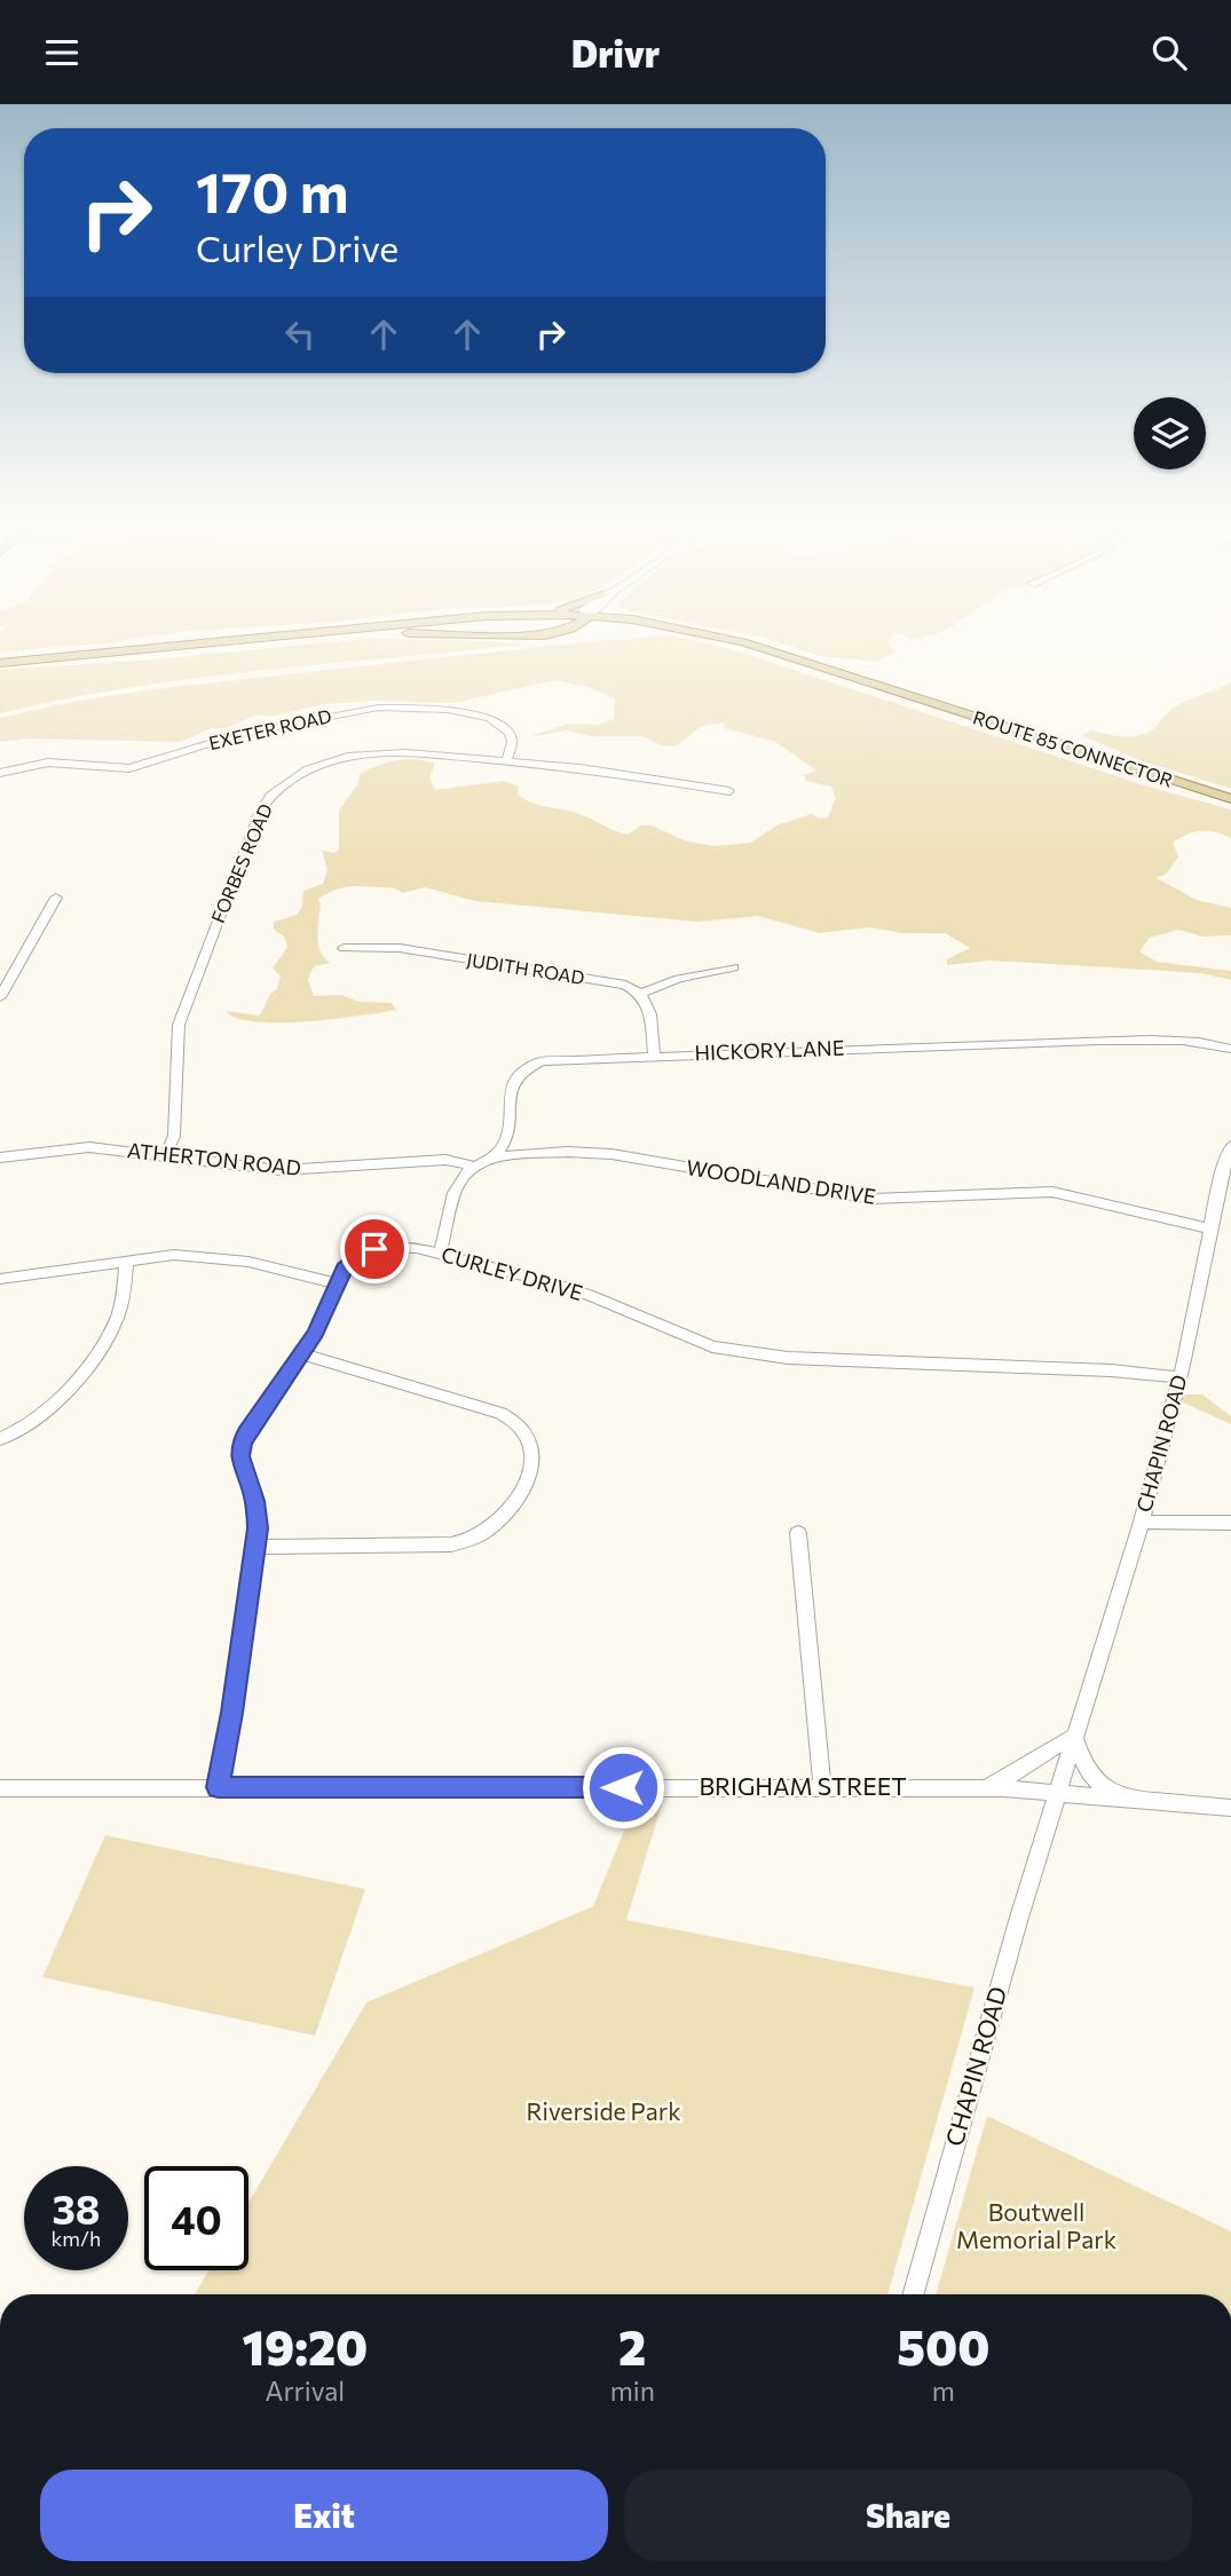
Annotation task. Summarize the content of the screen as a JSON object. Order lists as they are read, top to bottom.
{
  "streets": {
    "main road": ["ROUTE 85 CONNECTOR"],
    "street": [
      "EXETER ROAD",
      "FORBES ROAD",
      "JUDITH ROAD",
      "HICKORY LANE",
      "ATHERTON ROAD",
      "WOODLAND DRIVE",
      "CURLEY DRIVE",
      "CHAPIN ROAD",
      "BRIGHAM STREET"
    ]
  },
  "crossings": [
    ["EXETER ROAD", "FORBES ROAD"],
    ["FORBES ROAD", "ATHERTON ROAD"],
    ["HICKORY LANE", "WOODLAND DRIVE"],
    ["WOODLAND DRIVE", "CHAPIN ROAD"],
    ["CURLEY DRIVE", "CHAPIN ROAD"],
    ["CURLEY DRIVE", "BRIGHAM STREET"],
    ["CHAPIN ROAD", "BRIGHAM STREET"]
  ],
  "parks": ["Riverside Park", "Boutwell Memorial Park"],
  "page": {
    "header": "Drivr",
    "turn": ["170 m", "Curley Drive"],
    "speed": "38 km/h",
    "limit": "40",
    "eta": [
      "19:20",
      "Arrival",
      "2",
      "min",
      "500",
      "m"
    ],
    "buttons": ["Exit", "Share"]
  }
}
